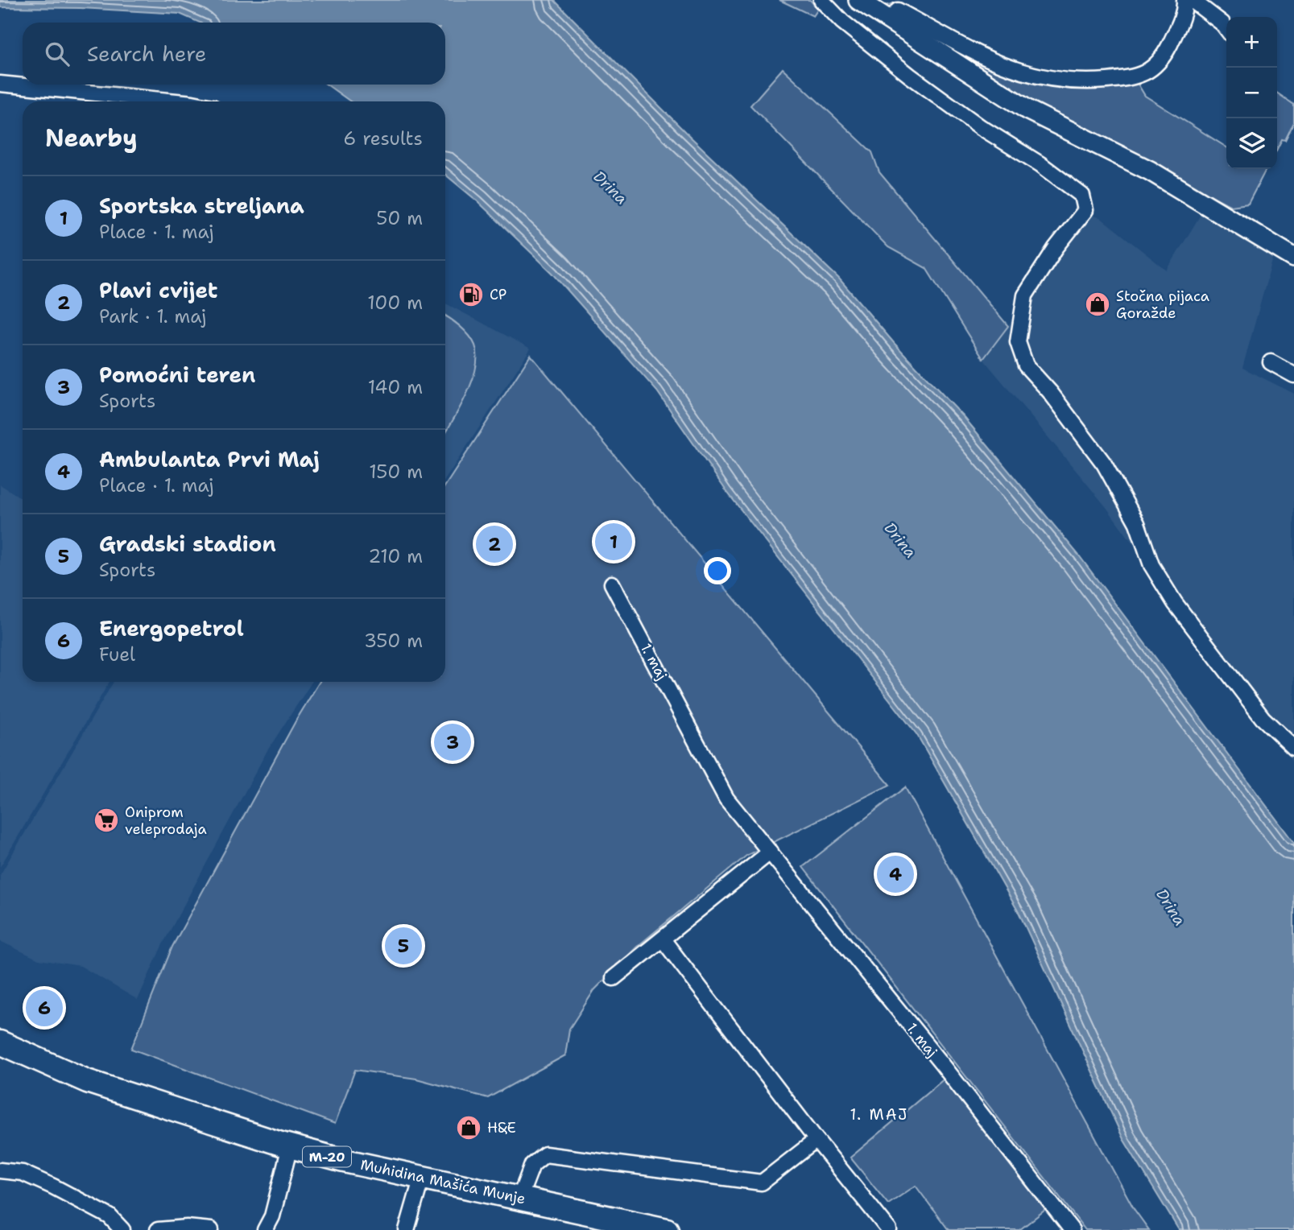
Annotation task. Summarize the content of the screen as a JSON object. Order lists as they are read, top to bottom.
{
  "streets": {
    "main road": ["M-20", "Muhidina Mašića Munje"],
    "street": ["1. maj"]
  },
  "districts": ["1. MAJ"],
  "water": ["Drina"],
  "places": {
    "fuel station": ["CP"],
    "shop": ["Stočna pijaca Goražde", "H&E"],
    "supermarket": ["Oniprom veleprodaja"]
  },
  "page": {
    "map_buttons": ["+", "−"],
    "search": "Search here",
    "heading": ["Nearby", "6 results"],
    "list": [
      {
        "mark": "1",
        "name": "Sportska streljana",
        "note": "Place · 1. maj",
        "value": "50 m"
      },
      {
        "mark": "2",
        "name": "Plavi cvijet",
        "note": "Park · 1. maj",
        "value": "100 m"
      },
      {
        "mark": "3",
        "name": "Pomoćni teren",
        "note": "Sports",
        "value": "140 m"
      },
      {
        "mark": "4",
        "name": "Ambulanta Prvi Maj",
        "note": "Place · 1. maj",
        "value": "150 m"
      },
      {
        "mark": "5",
        "name": "Gradski stadion",
        "note": "Sports",
        "value": "210 m"
      },
      {
        "mark": "6",
        "name": "Energopetrol",
        "note": "Fuel",
        "value": "350 m"
      }
    ],
    "pins": [
      "1",
      "2",
      "3",
      "4",
      "5",
      "6"
    ]
  }
}
